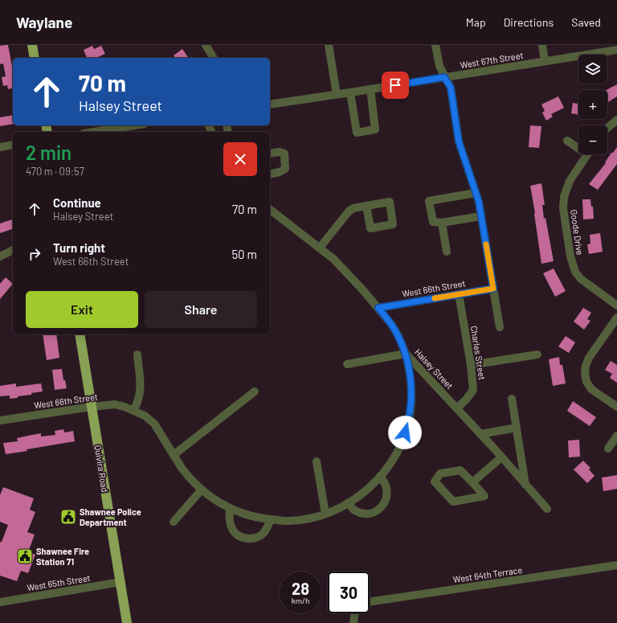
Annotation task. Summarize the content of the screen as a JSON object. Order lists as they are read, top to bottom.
{
  "streets": {
    "main road": ["Quivira Road"],
    "street": [
      "West 67th Street",
      "Goode Drive",
      "West 66th Street",
      "Charles Street",
      "Halsey Street",
      "West 64th Terrace",
      "West 65th Street"
    ]
  },
  "crossings": [
    ["West 66th Street", "Charles Street"],
    ["West 66th Street", "Halsey Street"],
    ["West 66th Street", "Quivira Road"],
    ["Charles Street", "Halsey Street"],
    ["Quivira Road", "West 65th Street"]
  ],
  "places": {
    "public building": ["Shawnee Police Department", "Shawnee Fire Station 71"]
  },
  "page": {
    "header": "Waylane",
    "nav": ["Map", "Directions", "Saved"],
    "map_buttons": ["+", "−"],
    "turn": ["70 m", "Halsey Street"],
    "heading": ["2 min", "470 m · 09:57"],
    "list": [
      {
        "name": "Continue",
        "note": "Halsey Street",
        "value": "70 m"
      },
      {
        "name": "Turn right",
        "note": "West 66th Street",
        "value": "50 m"
      }
    ],
    "buttons": ["Exit", "Share"],
    "speed": "28 km/h",
    "limit": "30"
  }
}
